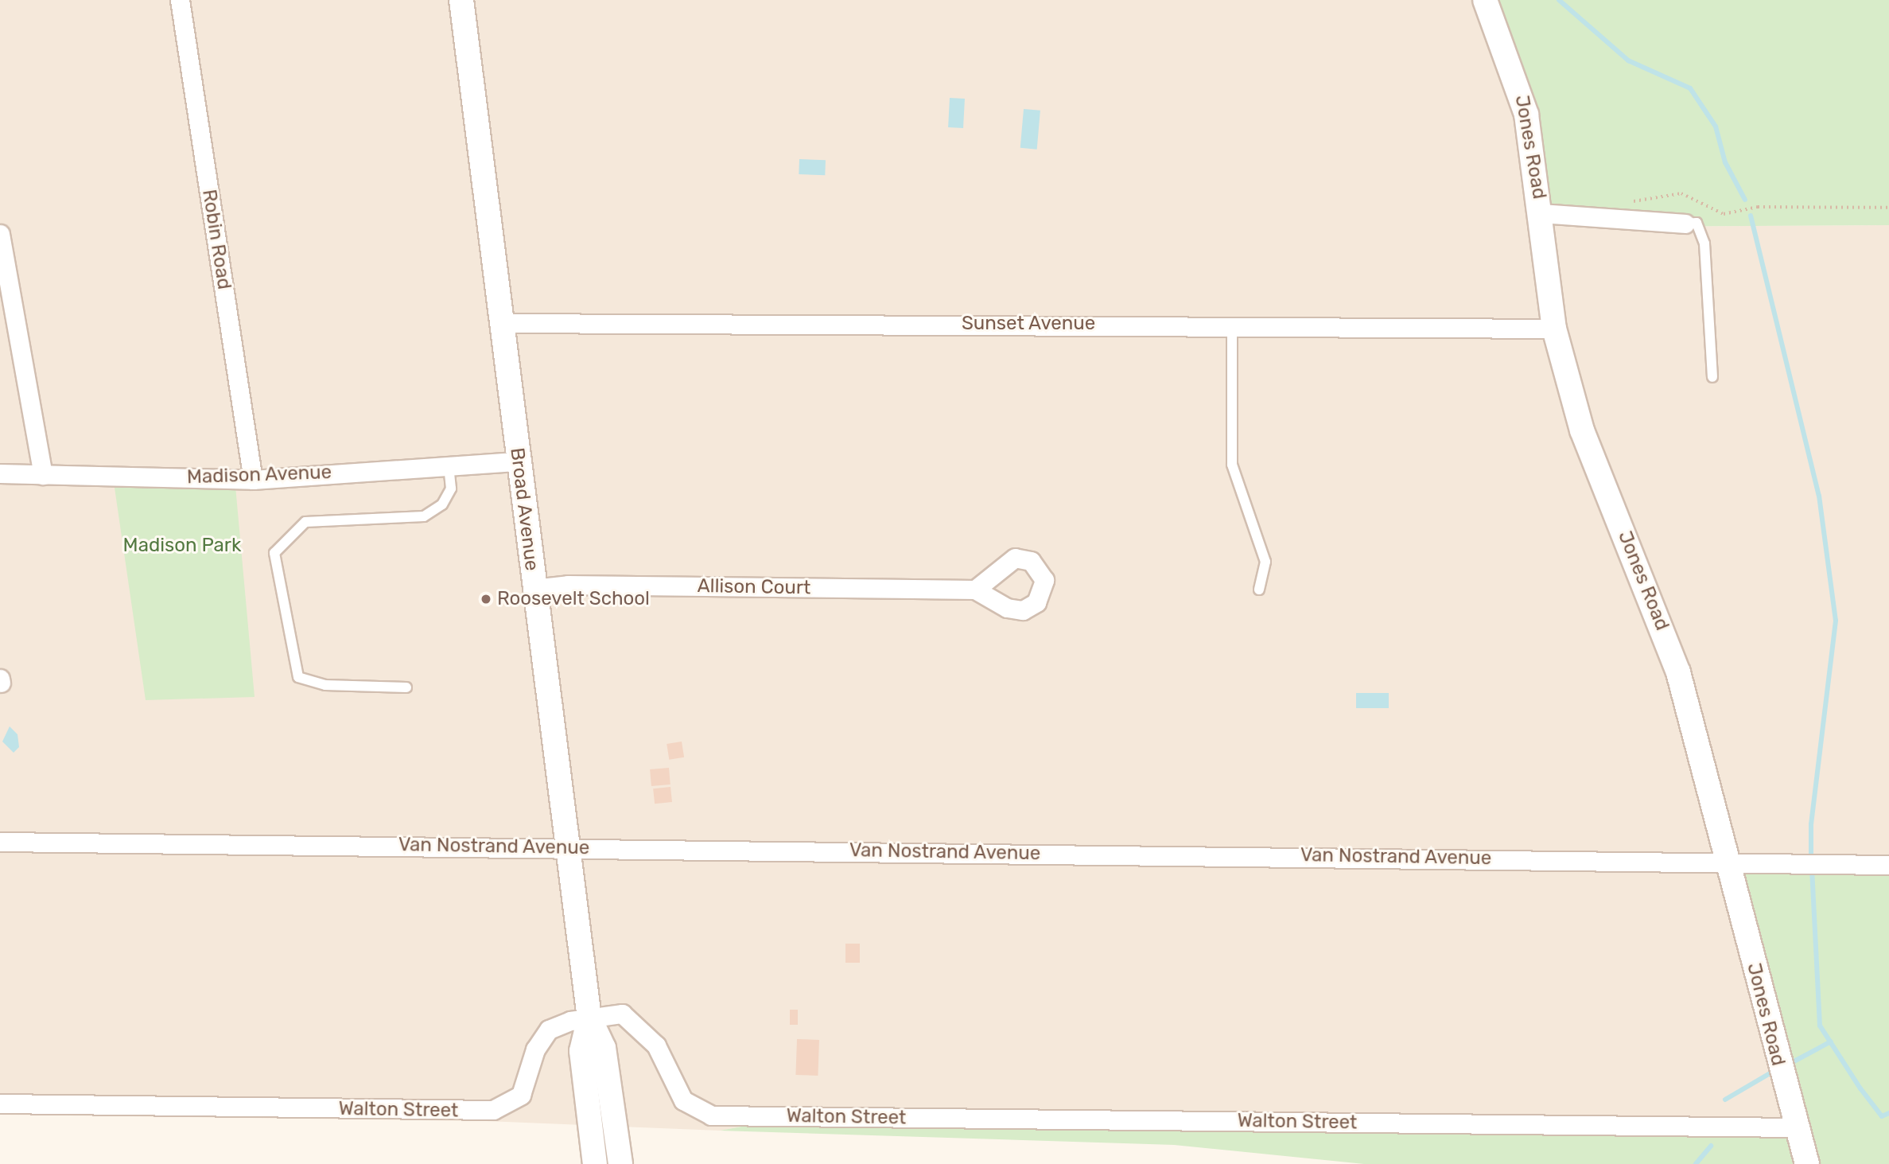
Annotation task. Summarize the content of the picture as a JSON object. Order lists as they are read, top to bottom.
{
  "streets": {
    "street": [
      "Jones Road",
      "Robin Road",
      "Sunset Avenue",
      "Madison Avenue",
      "Broad Avenue",
      "Allison Court",
      "Van Nostrand Avenue",
      "Walton Street"
    ]
  },
  "crossings": [
    ["Jones Road", "Sunset Avenue"],
    ["Jones Road", "Van Nostrand Avenue"],
    ["Jones Road", "Walton Street"],
    ["Robin Road", "Madison Avenue"],
    ["Sunset Avenue", "Broad Avenue"],
    ["Madison Avenue", "Broad Avenue"],
    ["Broad Avenue", "Allison Court"],
    ["Broad Avenue", "Van Nostrand Avenue"],
    ["Broad Avenue", "Walton Street"]
  ],
  "parks": ["Madison Park"],
  "places": ["Roosevelt School"]
}
